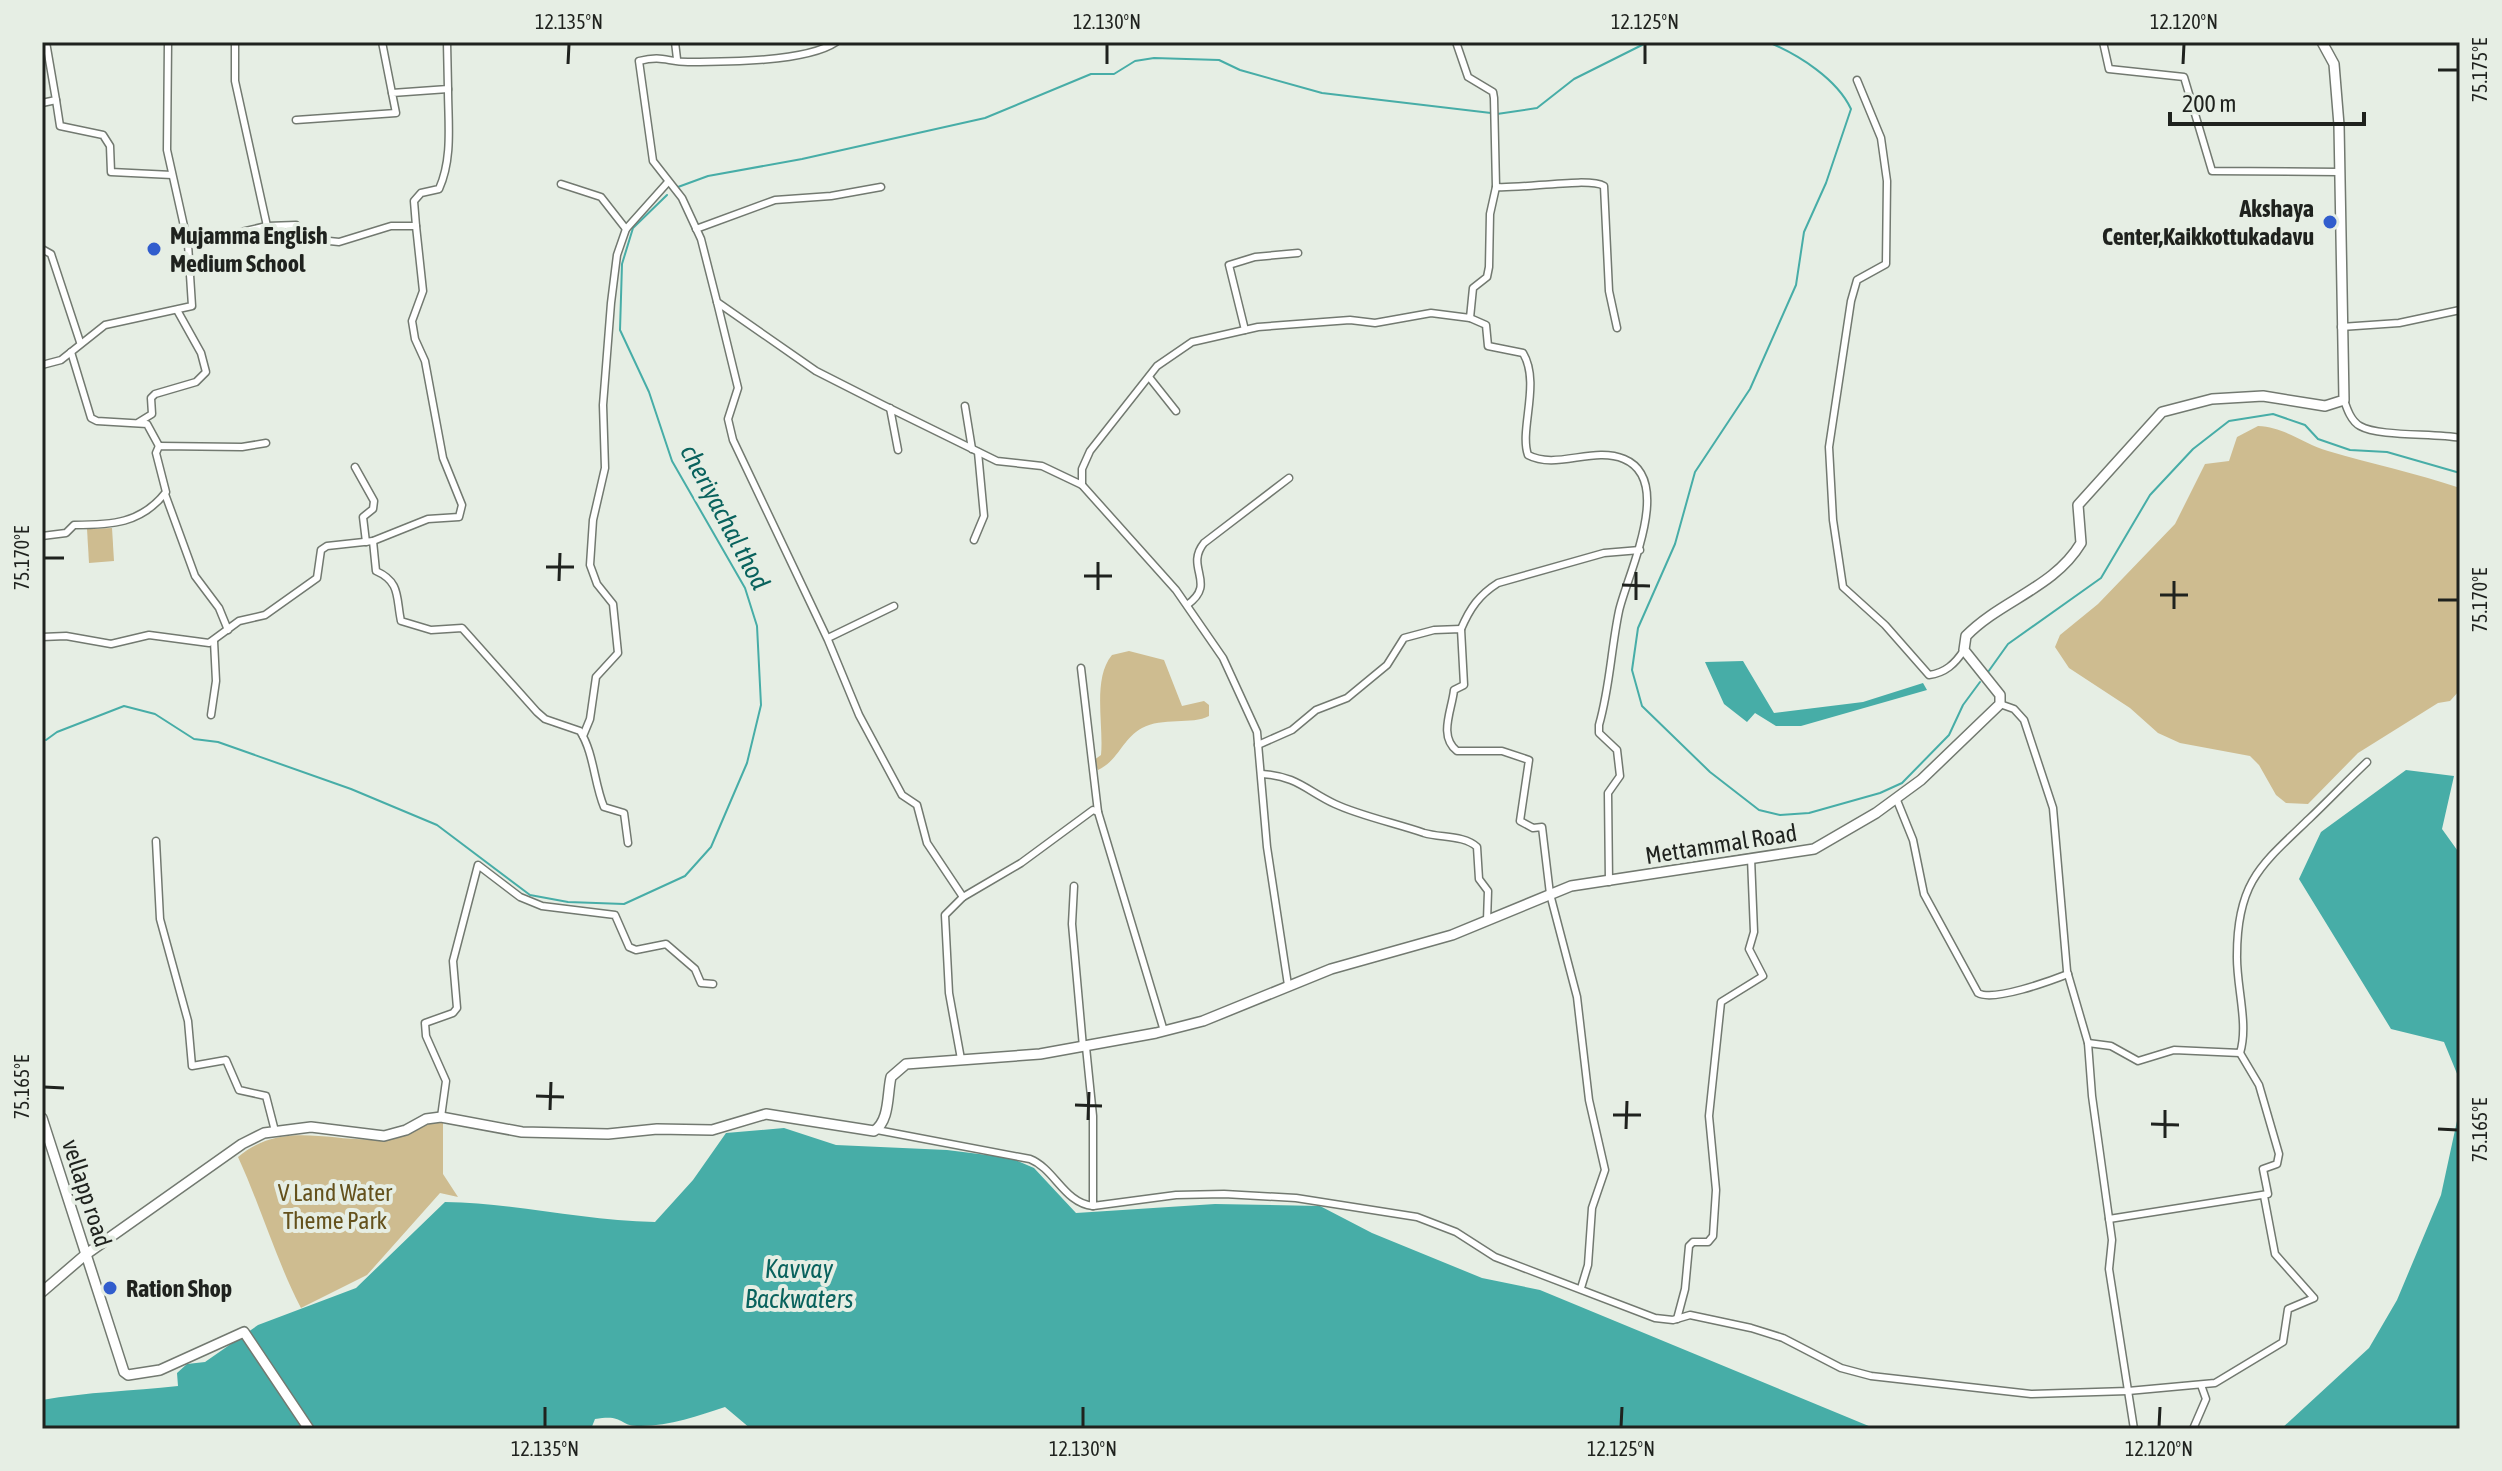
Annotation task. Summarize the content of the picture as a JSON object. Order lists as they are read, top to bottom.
{
  "streets": {
    "main road": ["Mettammal Road", "vellapp road"]
  },
  "water": ["cheriyachal thod", "Kavvay Backwaters"],
  "parks": ["V Land Water Theme Park"],
  "places": ["Akshaya Center,Kaikkottukadavu", "Mujamma English Medium School", "Ration Shop"],
  "scale_bar": "200 m",
  "coordinates": [
    "12.135°N",
    "12.130°N",
    "12.125°N",
    "12.120°N",
    "75.175°E",
    "75.170°E",
    "75.165°E"
  ]
}
